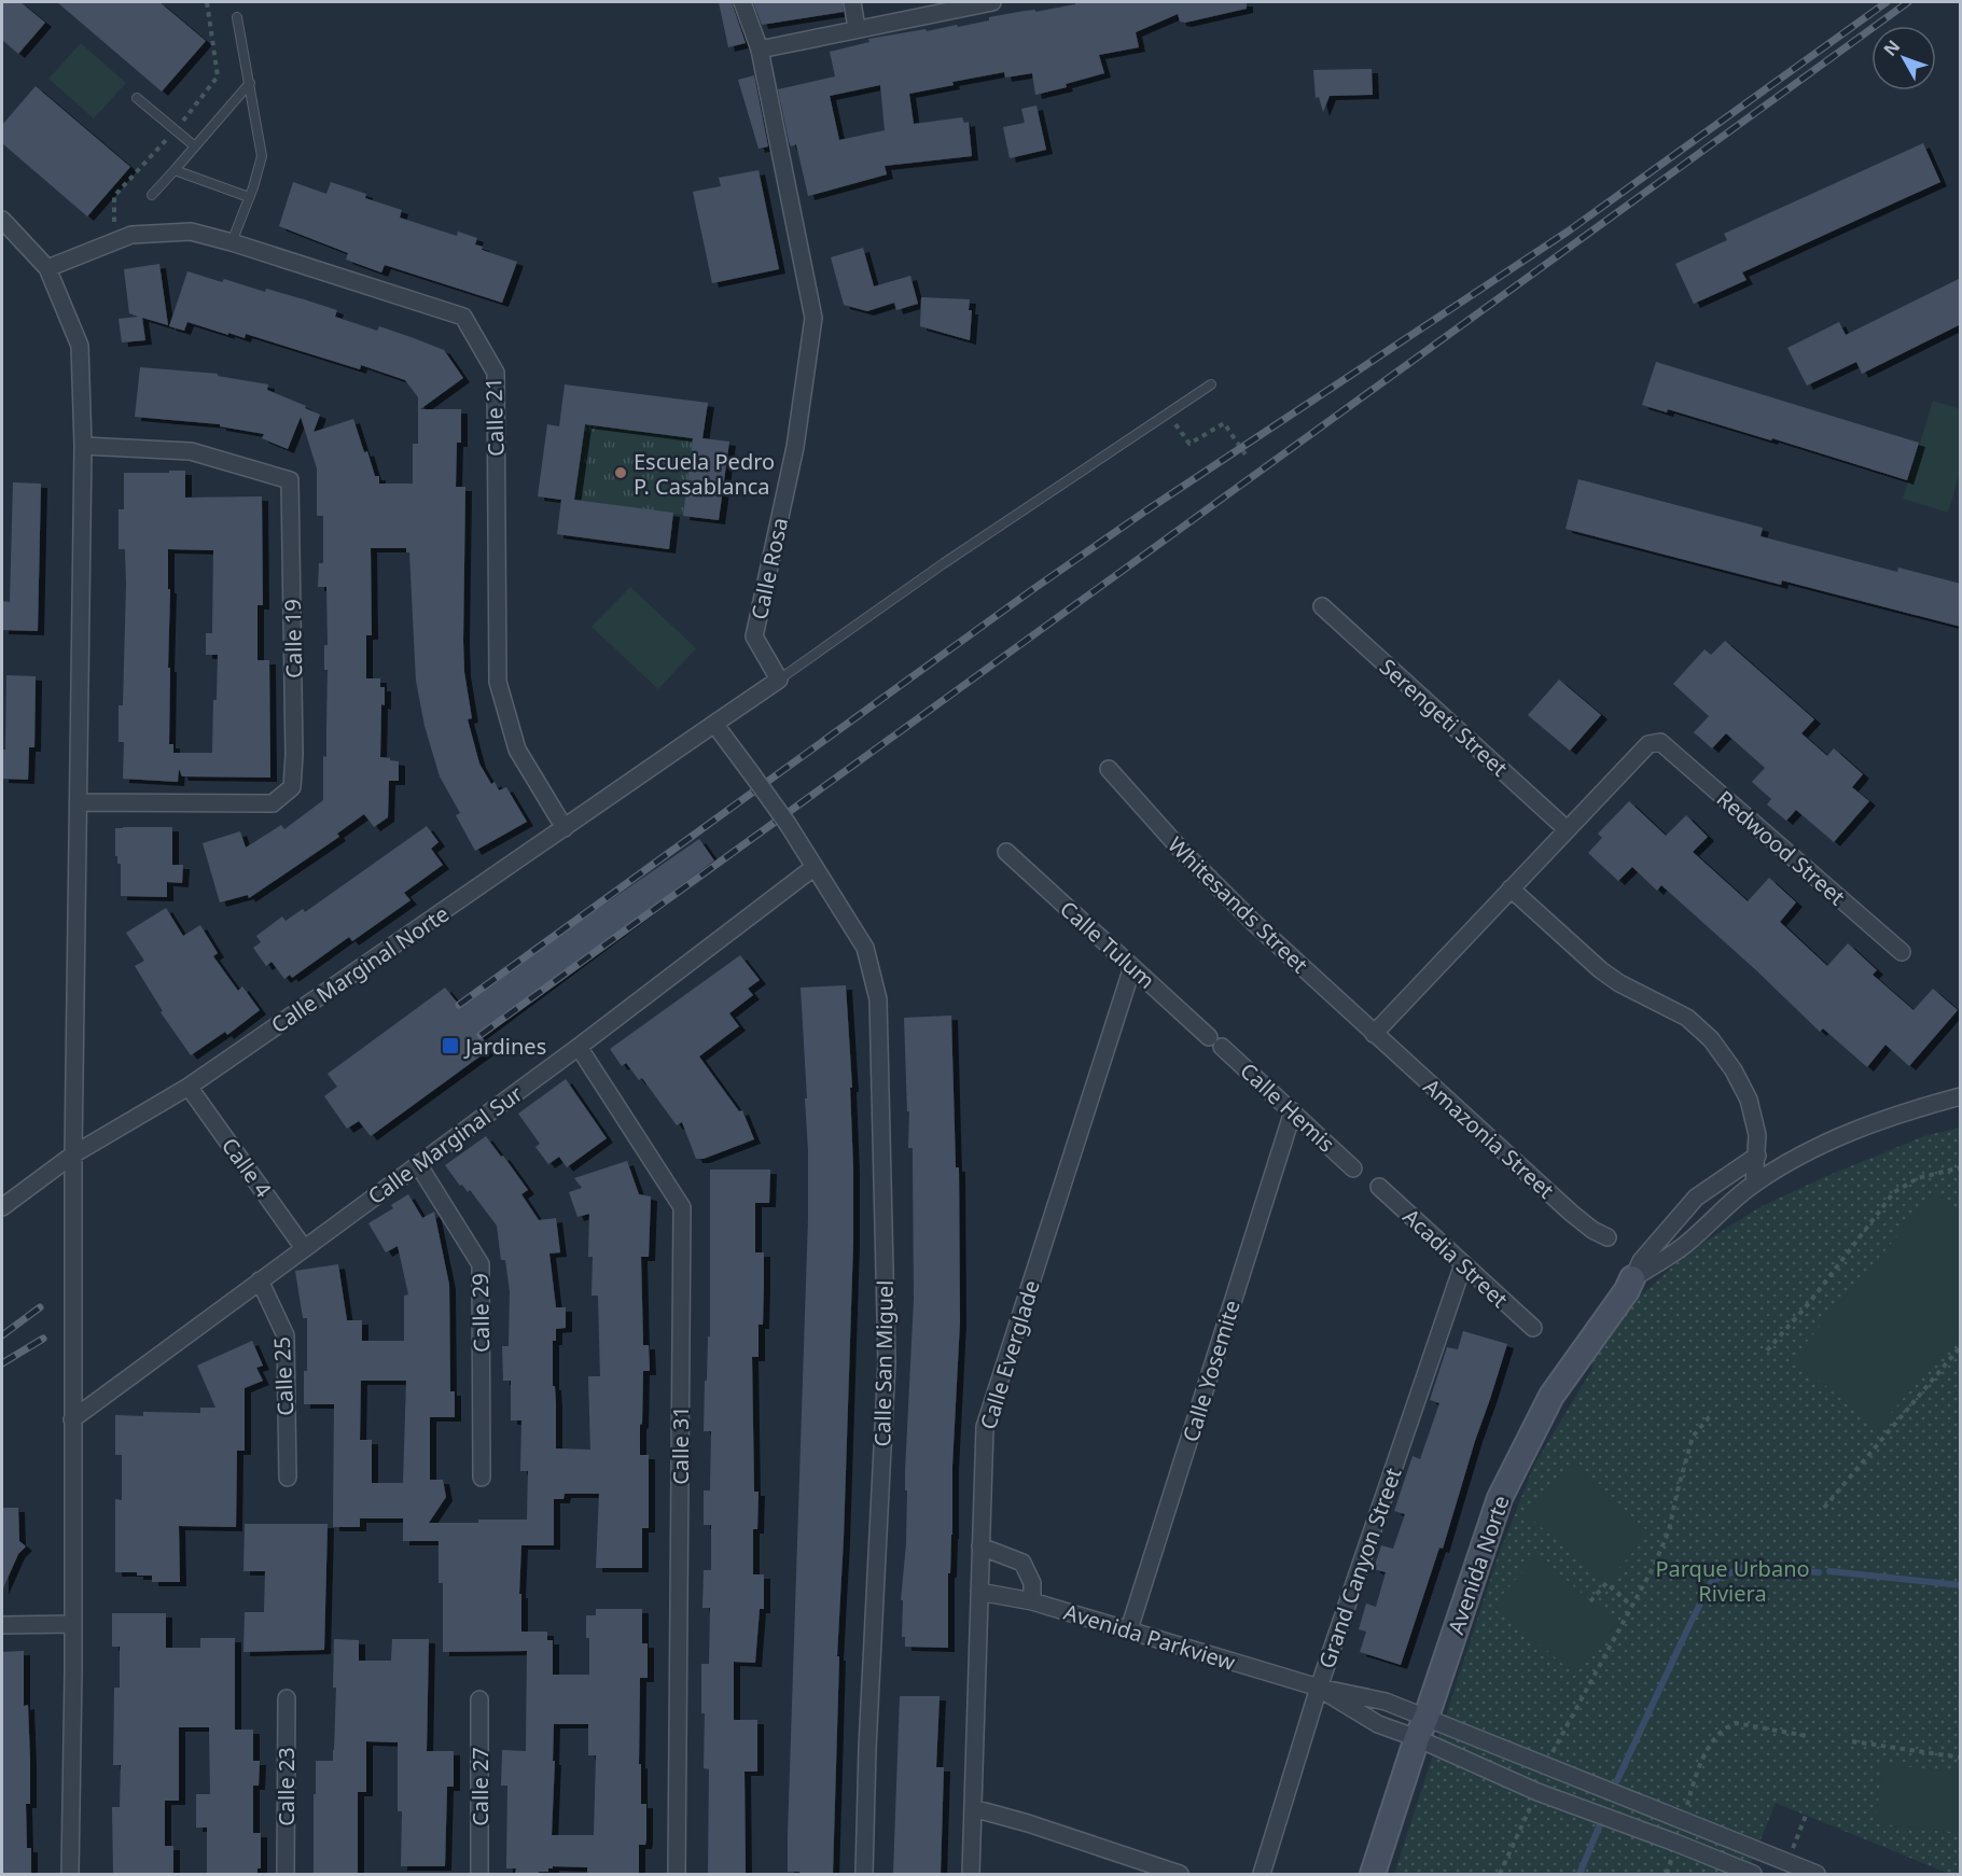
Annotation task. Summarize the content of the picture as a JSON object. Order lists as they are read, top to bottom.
{
  "streets": {
    "street": [
      "Calle 21",
      "Calle Rosa",
      "Calle 19",
      "Serengeti Street",
      "Redwood Street",
      "Whitesands Street",
      "Calle Tulum",
      "Calle Marginal Norte",
      "Calle Hemis",
      "Amazonia Street",
      "Calle Marginal Sur",
      "Calle 4",
      "Acadia Street",
      "Calle 29",
      "Calle Everglade",
      "Calle San Miguel",
      "Calle Yosemite",
      "Calle 25",
      "Calle 31",
      "Avenida Norte",
      "Grand Canyon Street",
      "Avenida Parkview",
      "Calle 23",
      "Calle 27"
    ]
  },
  "crossings": [
    ["Calle 21", "Calle Marginal Norte"],
    ["Serengeti Street", "Redwood Street"],
    ["Whitesands Street", "Amazonia Street"],
    ["Calle Tulum", "Calle Hemis"],
    ["Calle Tulum", "Calle Everglade"],
    ["Calle Marginal Norte", "Calle 4"],
    ["Calle Hemis", "Calle Yosemite"],
    ["Calle Marginal Sur", "Calle 4"],
    ["Calle Marginal Sur", "Calle 29"],
    ["Calle Marginal Sur", "Calle San Miguel"],
    ["Calle Marginal Sur", "Calle 25"],
    ["Calle Marginal Sur", "Calle 31"],
    ["Acadia Street", "Grand Canyon Street"],
    ["Calle Everglade", "Avenida Parkview"],
    ["Calle Yosemite", "Avenida Parkview"],
    ["Avenida Norte", "Avenida Parkview"],
    ["Grand Canyon Street", "Avenida Parkview"]
  ],
  "parks": ["Parque Urbano Riviera"],
  "places": {
    "other": ["Escuela Pedro P. Casablanca"],
    "transit": ["Jardines"]
  },
  "north": "top left"
}
